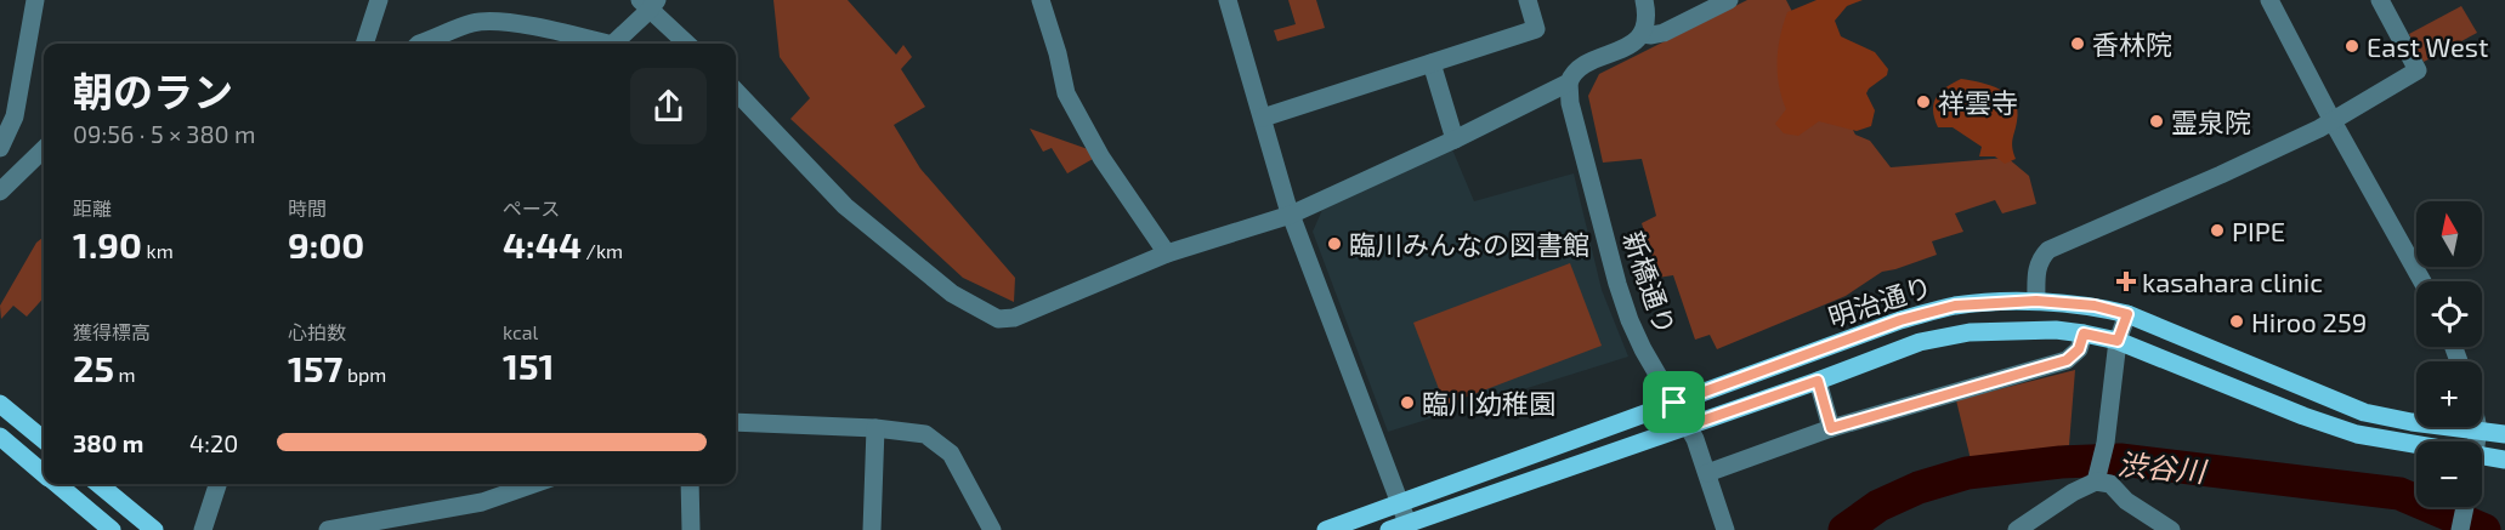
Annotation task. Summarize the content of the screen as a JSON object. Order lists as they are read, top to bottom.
{
  "streets": {
    "main road": ["明治通り"],
    "street": ["新橋通り"]
  },
  "crossings": [
    ["新橋通り", "明治通り"]
  ],
  "water": ["渋谷川"],
  "places": {
    "other": [
      "香林院",
      "East West",
      "祥雲寺",
      "霊泉院",
      "PIPE",
      "臨川みんなの図書館",
      "Hiroo 259",
      "臨川幼稚園"
    ],
    "health": ["kasahara clinic"]
  },
  "north": "top",
  "page": {
    "heading": ["朝のラン", "09:56 · 5 × 380 m"],
    "stats": [
      ["距離", "1.90 km"],
      ["時間", "9:00"],
      ["ペース", "4:44 /km"],
      ["獲得標高", "25 m"],
      ["心拍数", "157 bpm"],
      ["kcal", "151"]
    ],
    "map_buttons": ["+", "−"],
    "list": [
      {
        "name": "380 m",
        "note": "4:20"
      }
    ]
  }
}
